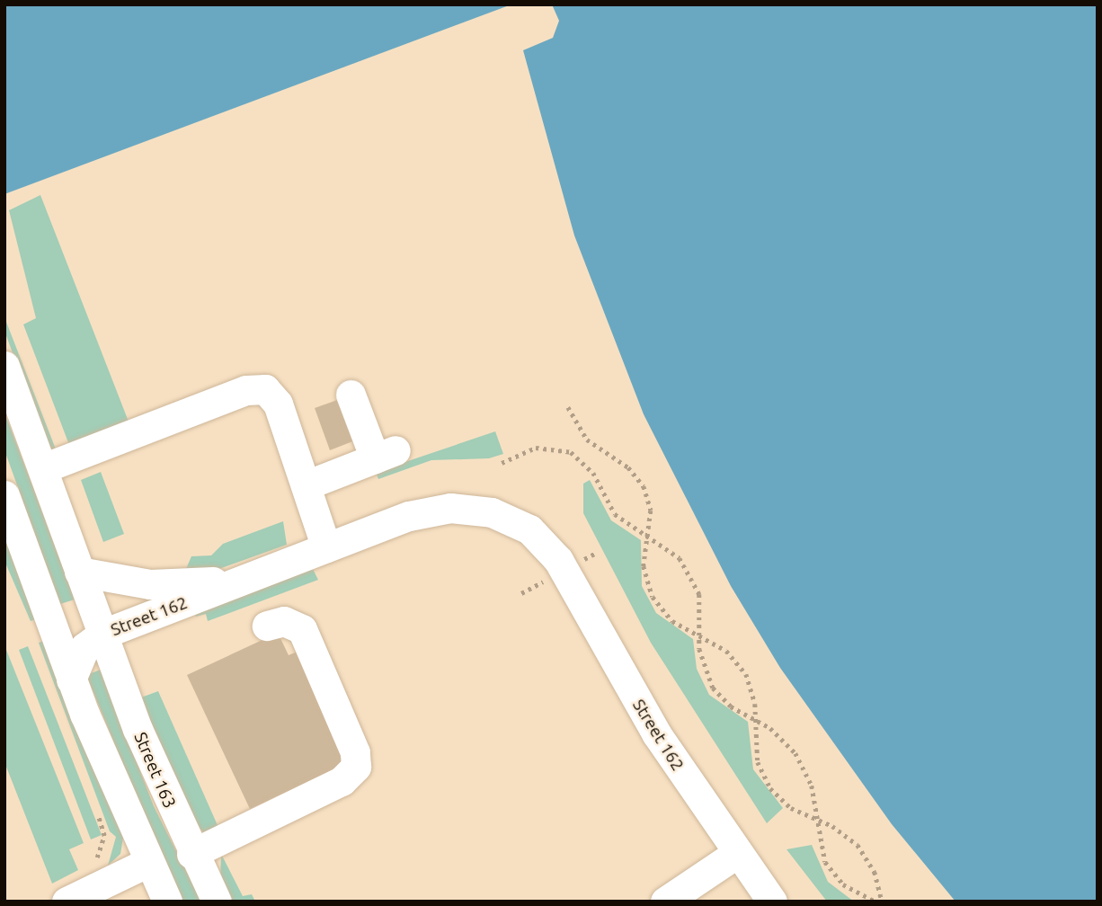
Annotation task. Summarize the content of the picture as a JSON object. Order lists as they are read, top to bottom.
{
  "streets": {
    "street": ["Street 162", "Street 163"]
  },
  "crossings": [
    ["Street 162", "Street 163"]
  ]
}
